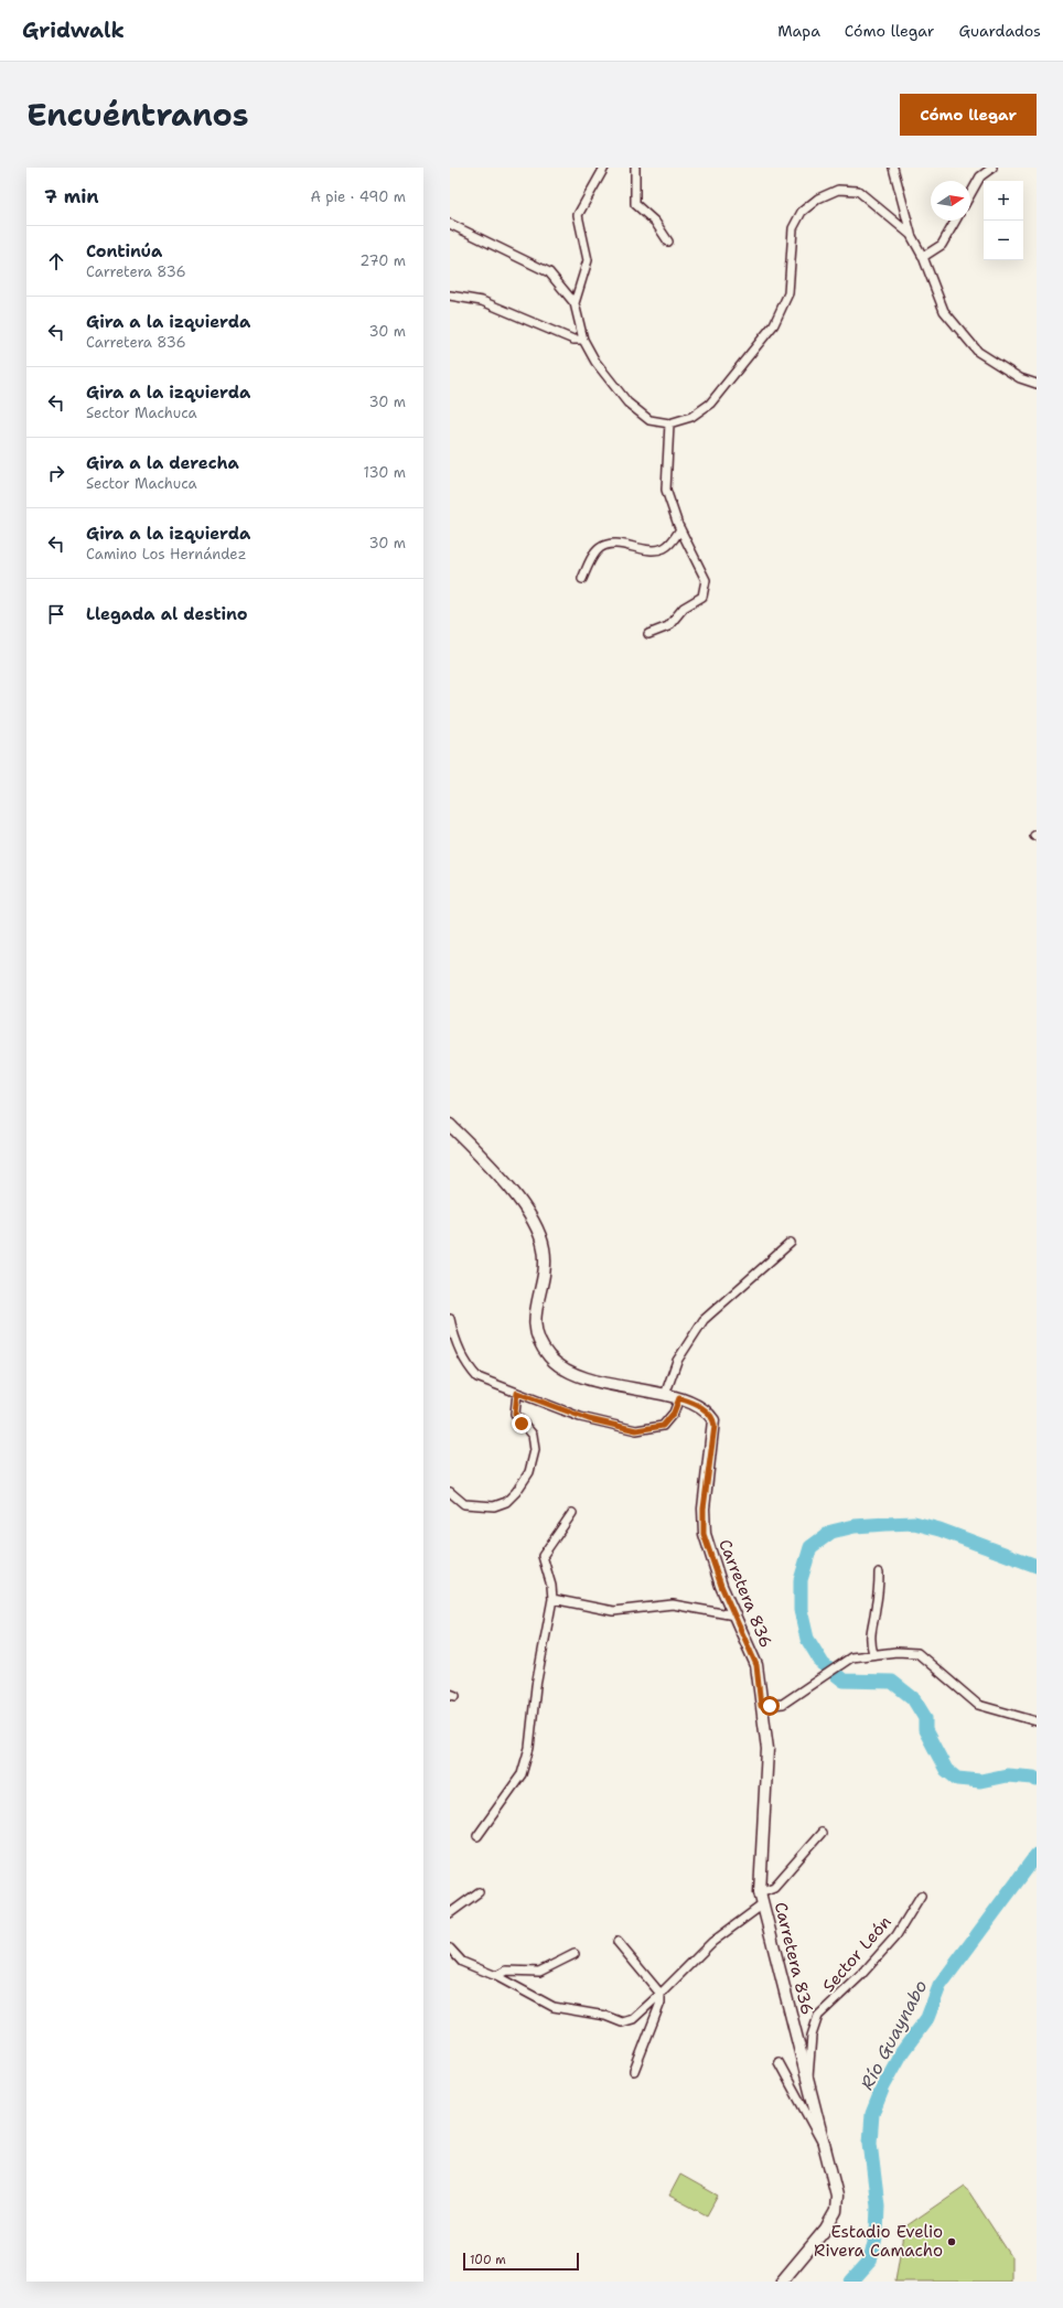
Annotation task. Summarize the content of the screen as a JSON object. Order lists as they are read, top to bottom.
{
  "streets": {
    "street": ["Carretera 836", "Sector León"]
  },
  "crossings": [
    ["Carretera 836", "Sector León"]
  ],
  "water": ["Río Guaynabo"],
  "places": ["Estadio Evelio Rivera Camacho"],
  "scale_bar": "100 m",
  "north": "right",
  "page": {
    "header": "Gridwalk",
    "nav": ["Mapa", "Cómo llegar", "Guardados"],
    "title": "Encuéntranos",
    "buttons": "Cómo llegar",
    "heading": ["7 min", "A pie · 490 m"],
    "map_buttons": ["+", "−"],
    "list": [
      ["Continúa", "Carretera 836", "270 m"],
      ["Gira a la izquierda", "Carretera 836", "30 m"],
      ["Gira a la izquierda", "Sector Machuca", "30 m"],
      ["Gira a la derecha", "Sector Machuca", "130 m"],
      ["Gira a la izquierda", "Camino Los Hernández", "30 m"],
      "Llegada al destino"
    ],
    "scale": "100 m"
  }
}
